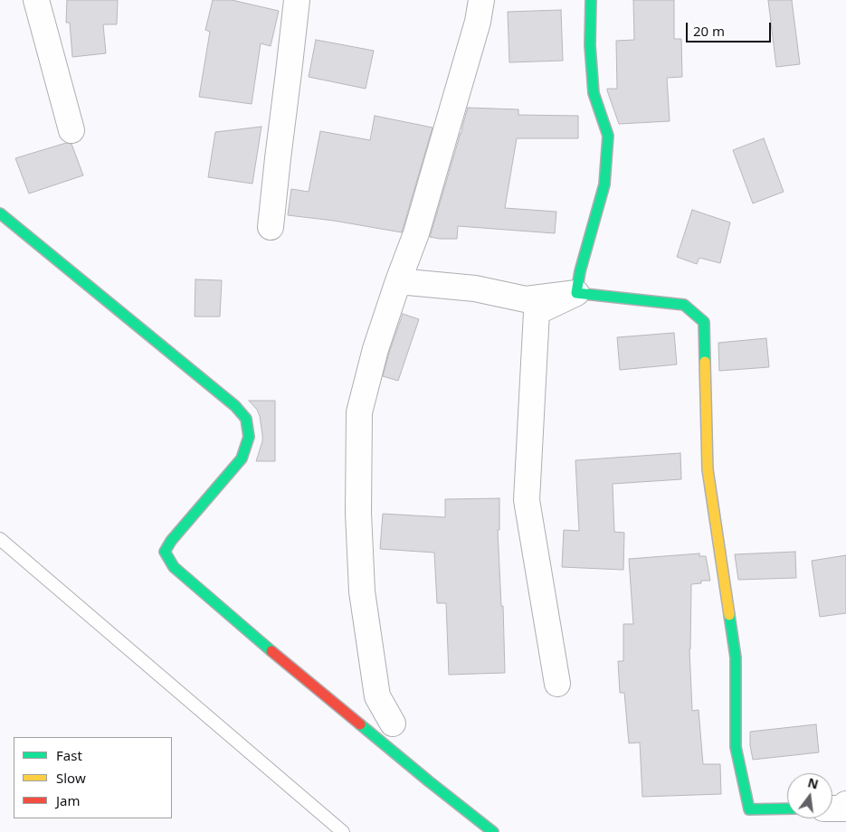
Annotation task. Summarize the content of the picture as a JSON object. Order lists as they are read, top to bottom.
{
  "legend": ["Fast", "Slow", "Jam"],
  "scale_bar": "20 m",
  "north": "top"
}
